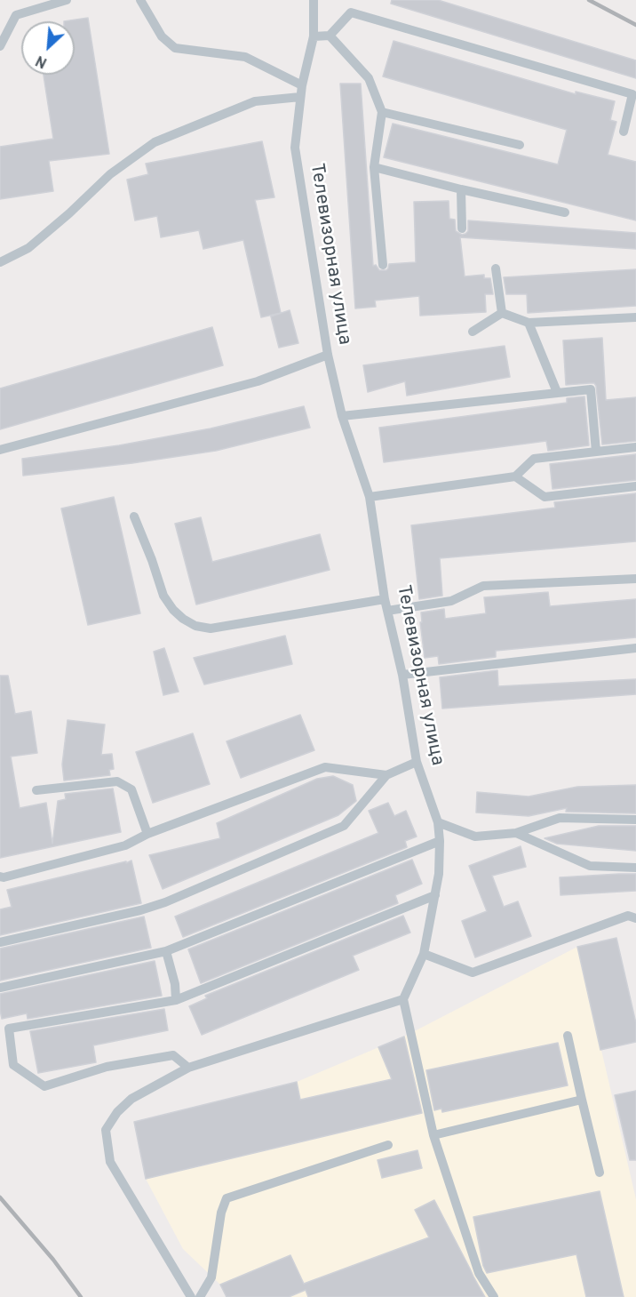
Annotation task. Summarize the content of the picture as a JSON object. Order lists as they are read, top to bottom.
{
  "streets": {
    "lane": ["Телевизорная улица"]
  },
  "north": "bottom left"
}
